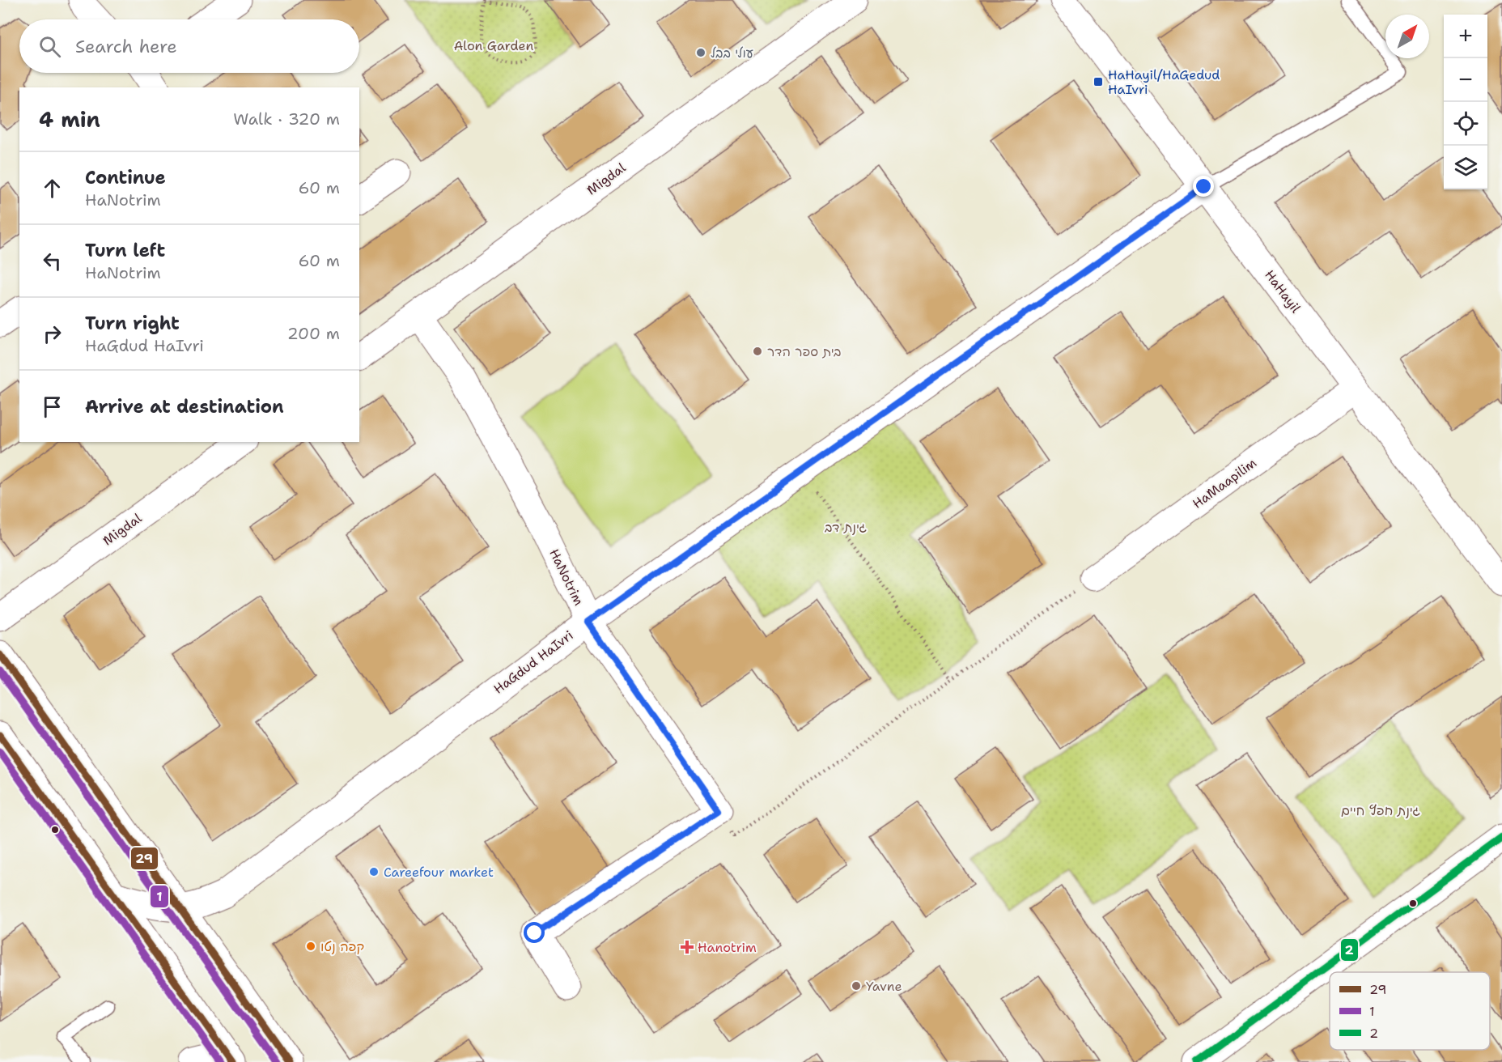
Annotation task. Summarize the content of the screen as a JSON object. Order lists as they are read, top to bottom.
{
  "streets": {
    "street": [
      "Migdal",
      "HaHayil",
      "HaMaapilim",
      "HaNotrim",
      "HaGdud HaIvri"
    ]
  },
  "crossings": [
    ["Migdal", "HaNotrim"],
    ["HaHayil", "HaMaapilim"],
    ["HaHayil", "HaGdud HaIvri"],
    ["HaNotrim", "HaGdud HaIvri"]
  ],
  "parks": ["Alon Garden", "גינת דב", "גינת חפץ חיים"],
  "places": {
    "other": [
      "עולי בבל",
      "בית ספר הדר",
      "Careefour market",
      "קפה נטו",
      "Yavne"
    ],
    "transit": ["HaHayil/HaGedud HaIvri"],
    "health": ["Hanotrim"]
  },
  "lines": ["transit line 29", "transit line 1", "transit line 2"],
  "legend": ["29", "1", "2"],
  "north": "top right",
  "page": {
    "map_buttons": ["+", "−"],
    "search": "Search here",
    "heading": ["4 min", "Walk · 320 m"],
    "list": [
      ["Continue", "HaNotrim", "60 m"],
      ["Turn left", "HaNotrim", "60 m"],
      ["Turn right", "HaGdud HaIvri", "200 m"],
      "Arrive at destination"
    ]
  }
}
